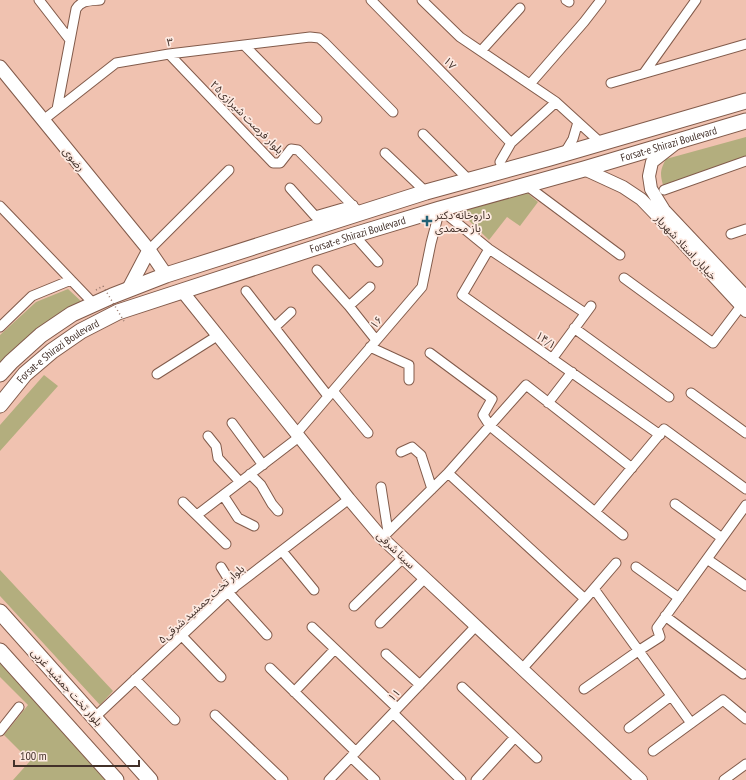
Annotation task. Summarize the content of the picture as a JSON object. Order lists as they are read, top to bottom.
{
  "streets": {
    "main road": ["Forsat-e Shirazi Boulevard", "رضوی", "بلوار تخت جمشید غربی"],
    "street": [
      "۳",
      "۱۷",
      "بلوار فرصت شیرازی۲۵",
      "خیابان استاد شهریار",
      "۱۶",
      "۱۴/۱",
      "سینا شرقی",
      "بلوار تخت جمشید شرقی۵",
      "۱۱"
    ]
  },
  "crossings": [
    ["۳", "بلوار فرصت شیرازی۲۵"],
    ["۳", "رضوی"],
    ["بلوار فرصت شیرازی۲۵", "Forsat-e Shirazi Boulevard"],
    ["Forsat-e Shirazi Boulevard", "رضوی"],
    ["Forsat-e Shirazi Boulevard", "خیابان استاد شهریار"],
    ["Forsat-e Shirazi Boulevard", "۱۶"],
    ["Forsat-e Shirazi Boulevard", "سینا شرقی"],
    ["۱۶", "سینا شرقی"],
    ["سینا شرقی", "بلوار تخت جمشید شرقی۵"],
    ["سینا شرقی", "۱۱"],
    ["بلوار تخت جمشید شرقی۵", "بلوار تخت جمشید غربی"]
  ],
  "places": {
    "health": ["داروخانه دکتر باز محمدی"]
  },
  "scale_bar": "100 m"
}
